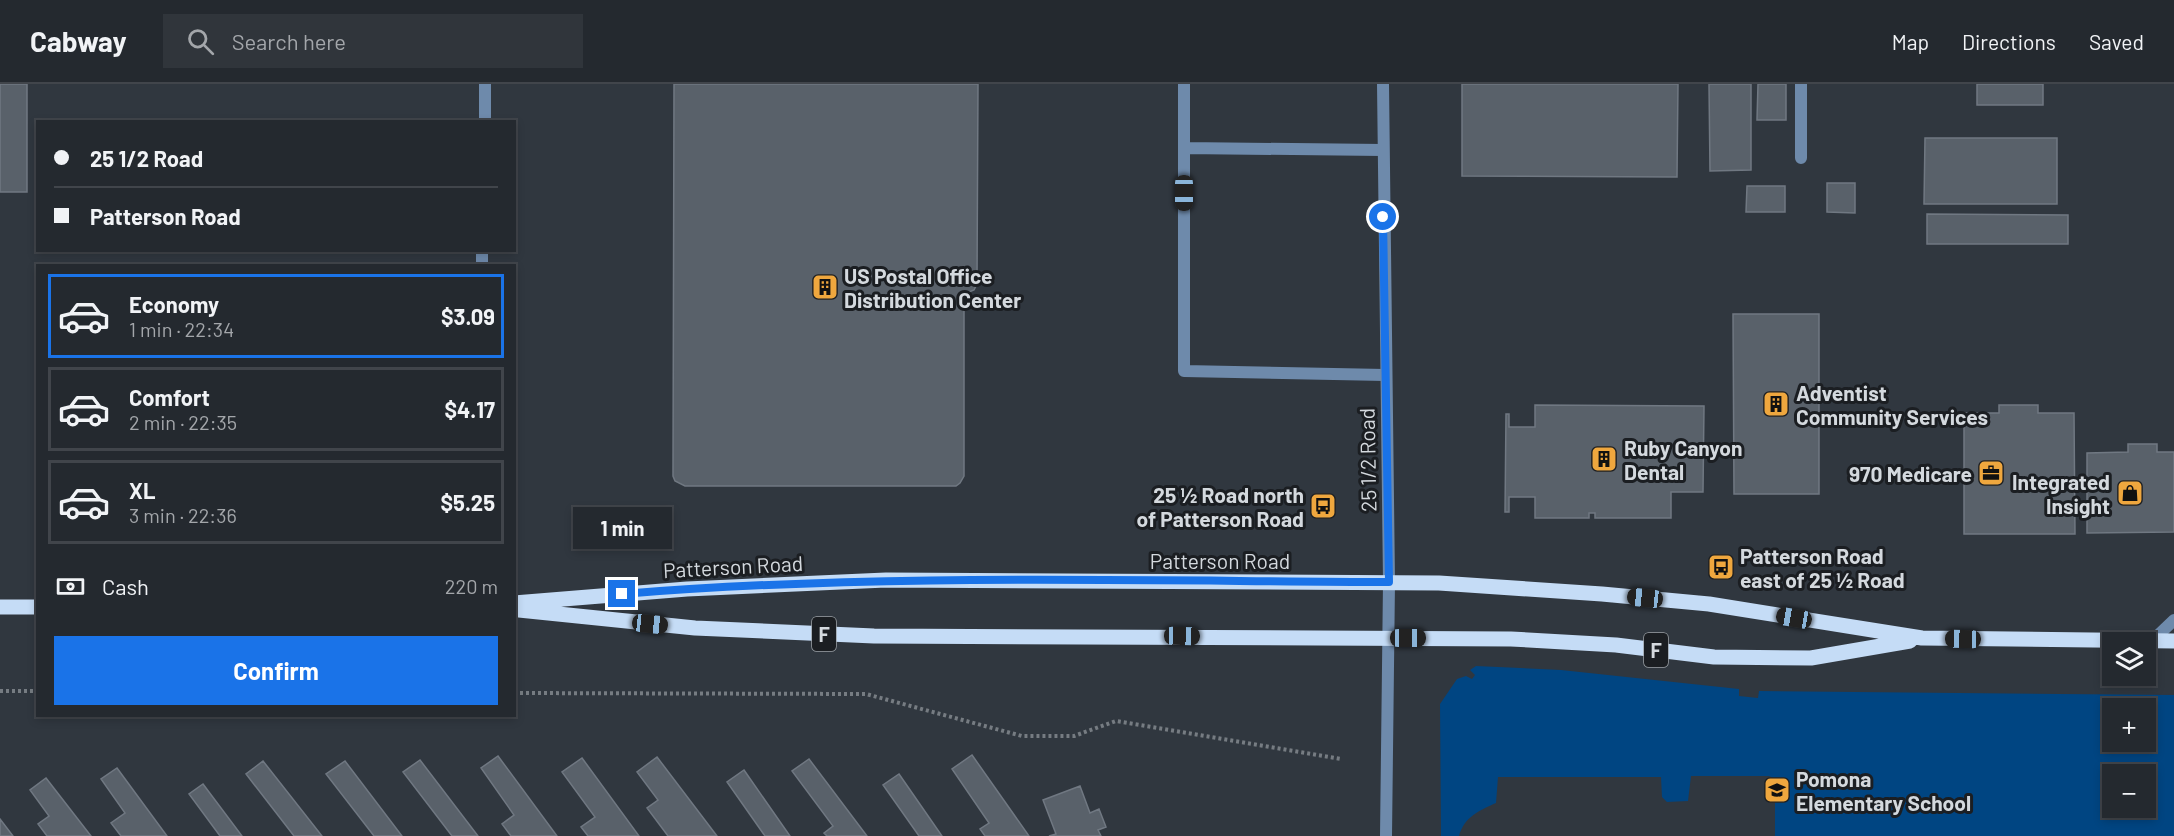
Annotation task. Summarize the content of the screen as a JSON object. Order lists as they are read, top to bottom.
{
  "streets": {
    "main road": ["Patterson Road", "F"],
    "street": ["25 1/2 Road"]
  },
  "crossings": [
    ["25 1/2 Road", "Patterson Road"]
  ],
  "places": {
    "building": ["US Postal Office Distribution Center", "Adventist Community Services", "Ruby Canyon Dental"],
    "office": ["970 Medicare"],
    "shop": ["Integrated Insight"],
    "bus stop": ["25 ½ Road north of Patterson Road", "Patterson Road east of 25 ½ Road"],
    "school or university": ["Pomona Elementary School"]
  },
  "page": {
    "header": "Cabway",
    "search": "Search here",
    "nav": ["Map", "Directions", "Saved"],
    "banner": ["25 1/2 Road", "Patterson Road"],
    "list": [
      {
        "name": "Economy",
        "note": "1 min · 22:34",
        "value": "$3.09"
      },
      {
        "name": "Comfort",
        "note": "2 min · 22:35",
        "value": "$4.17"
      },
      {
        "name": "XL",
        "note": "3 min · 22:36",
        "value": "$5.25"
      }
    ],
    "bubble": "1 min",
    "pay": ["Cash", "220 m"],
    "buttons": "Confirm",
    "map_buttons": ["+", "−"]
  }
}
